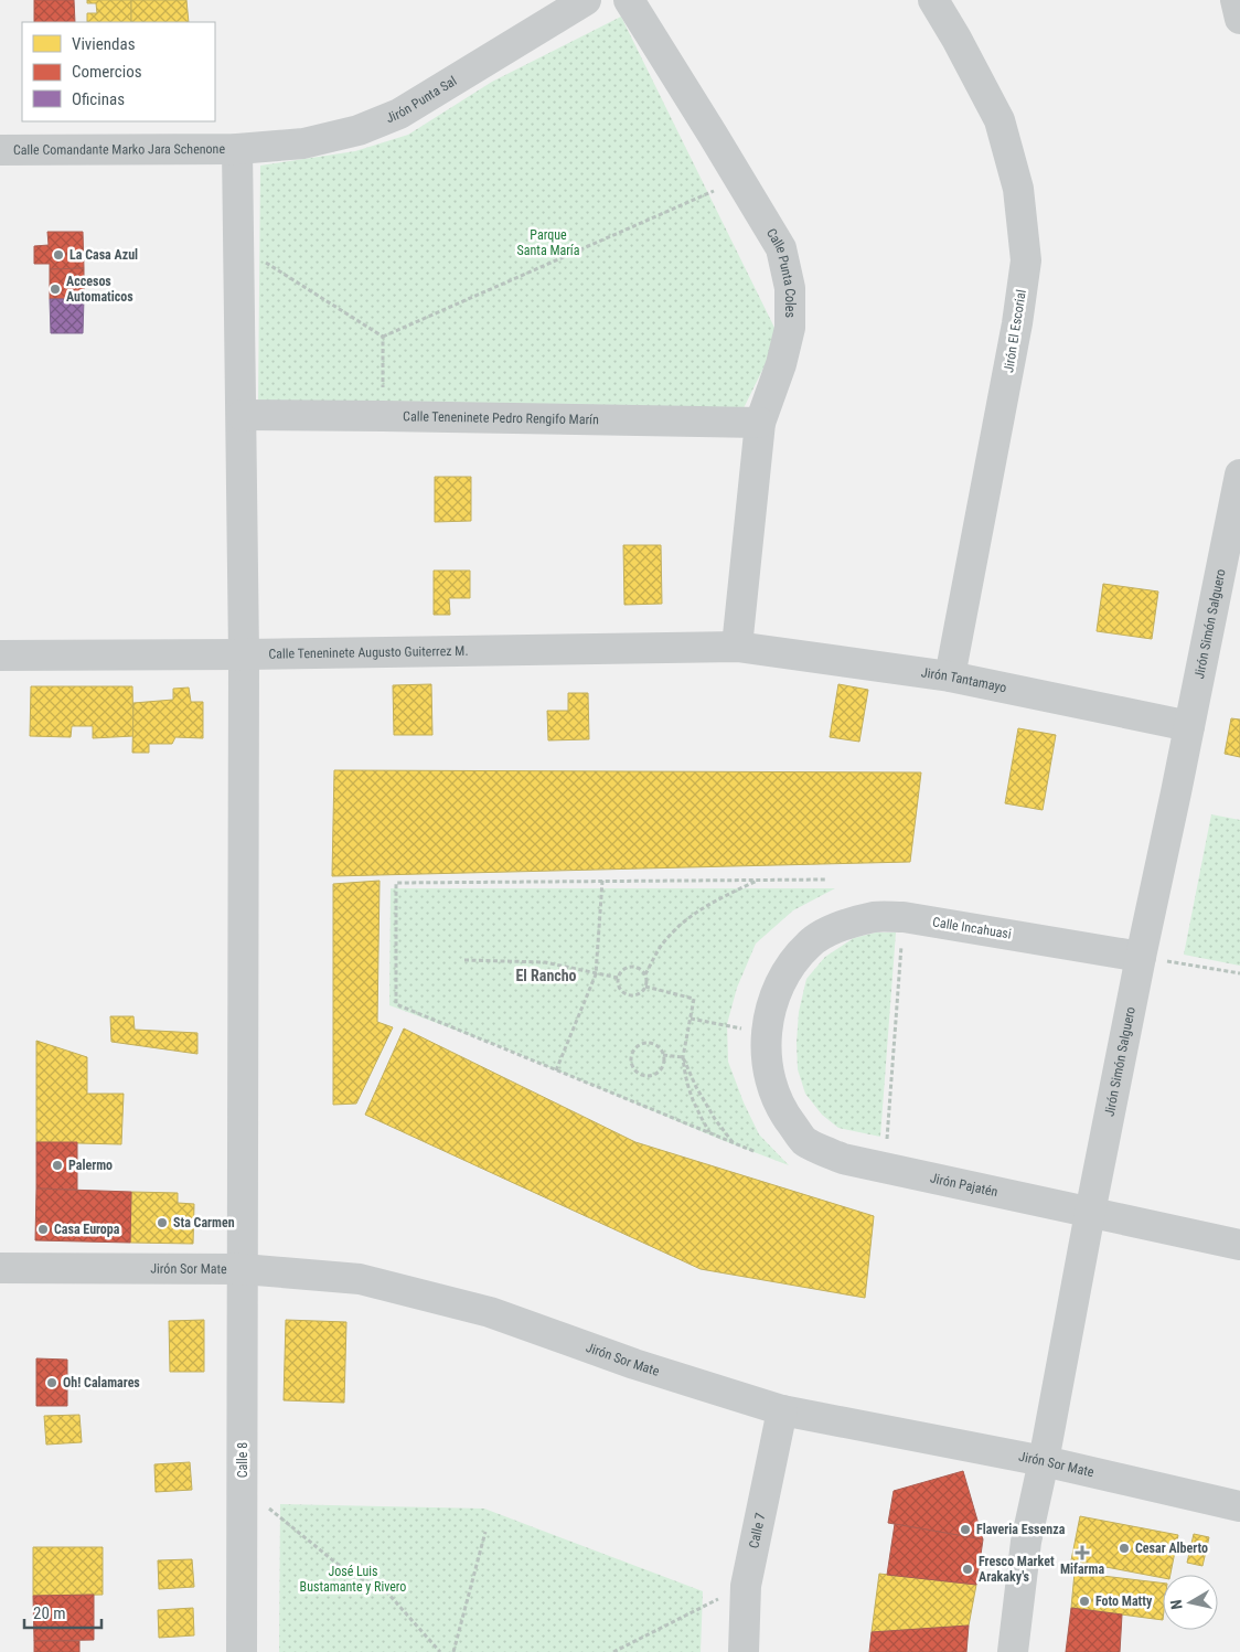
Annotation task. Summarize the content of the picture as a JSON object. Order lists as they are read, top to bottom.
{
  "streets": {
    "street": [
      "Jirón Punta Sal",
      "Calle Comandante Marko Jara Schenone",
      "Calle Punta Coles",
      "Jirón El Escorial",
      "Calle Teneninete Pedro Rengifo Marín",
      "Jirón Simón Salguero",
      "Calle Teneninete Augusto Guiterrez M.",
      "Jirón Tantamayo",
      "Calle Incahuasi",
      "Jirón Pajatén",
      "Jirón Sor Mate",
      "Calle 8",
      "Calle 7"
    ]
  },
  "crossings": [
    ["Jirón Punta Sal", "Calle Comandante Marko Jara Schenone"],
    ["Jirón Punta Sal", "Calle 8"],
    ["Calle Comandante Marko Jara Schenone", "Calle 8"],
    ["Calle Punta Coles", "Calle Teneninete Pedro Rengifo Marín"],
    ["Calle Punta Coles", "Calle Teneninete Augusto Guiterrez M."],
    ["Calle Punta Coles", "Jirón Tantamayo"],
    ["Jirón El Escorial", "Jirón Tantamayo"],
    ["Calle Teneninete Pedro Rengifo Marín", "Calle 8"],
    ["Jirón Simón Salguero", "Jirón Tantamayo"],
    ["Jirón Simón Salguero", "Calle Incahuasi"],
    ["Jirón Simón Salguero", "Jirón Pajatén"],
    ["Jirón Simón Salguero", "Jirón Sor Mate"],
    ["Calle Teneninete Augusto Guiterrez M.", "Jirón Tantamayo"],
    ["Calle Teneninete Augusto Guiterrez M.", "Calle 8"],
    ["Calle Incahuasi", "Jirón Pajatén"],
    ["Jirón Sor Mate", "Calle 8"],
    ["Jirón Sor Mate", "Calle 7"]
  ],
  "districts": ["El Rancho"],
  "parks": ["Parque Santa María", "José Luis Bustamante y Rivero"],
  "places": {
    "other": [
      "La Casa Azul",
      "Accesos Automaticos",
      "Palermo",
      "Sta Carmen",
      "Casa Europa",
      "Oh! Calamares",
      "Flaveria Essenza",
      "Cesar Alberto",
      "Fresco Market Arakaky's",
      "Foto Matty"
    ],
    "health": ["Mifarma"]
  },
  "legend": ["Viviendas", "Comercios", "Oficinas"],
  "scale_bar": "20 m",
  "north": "left"
}
